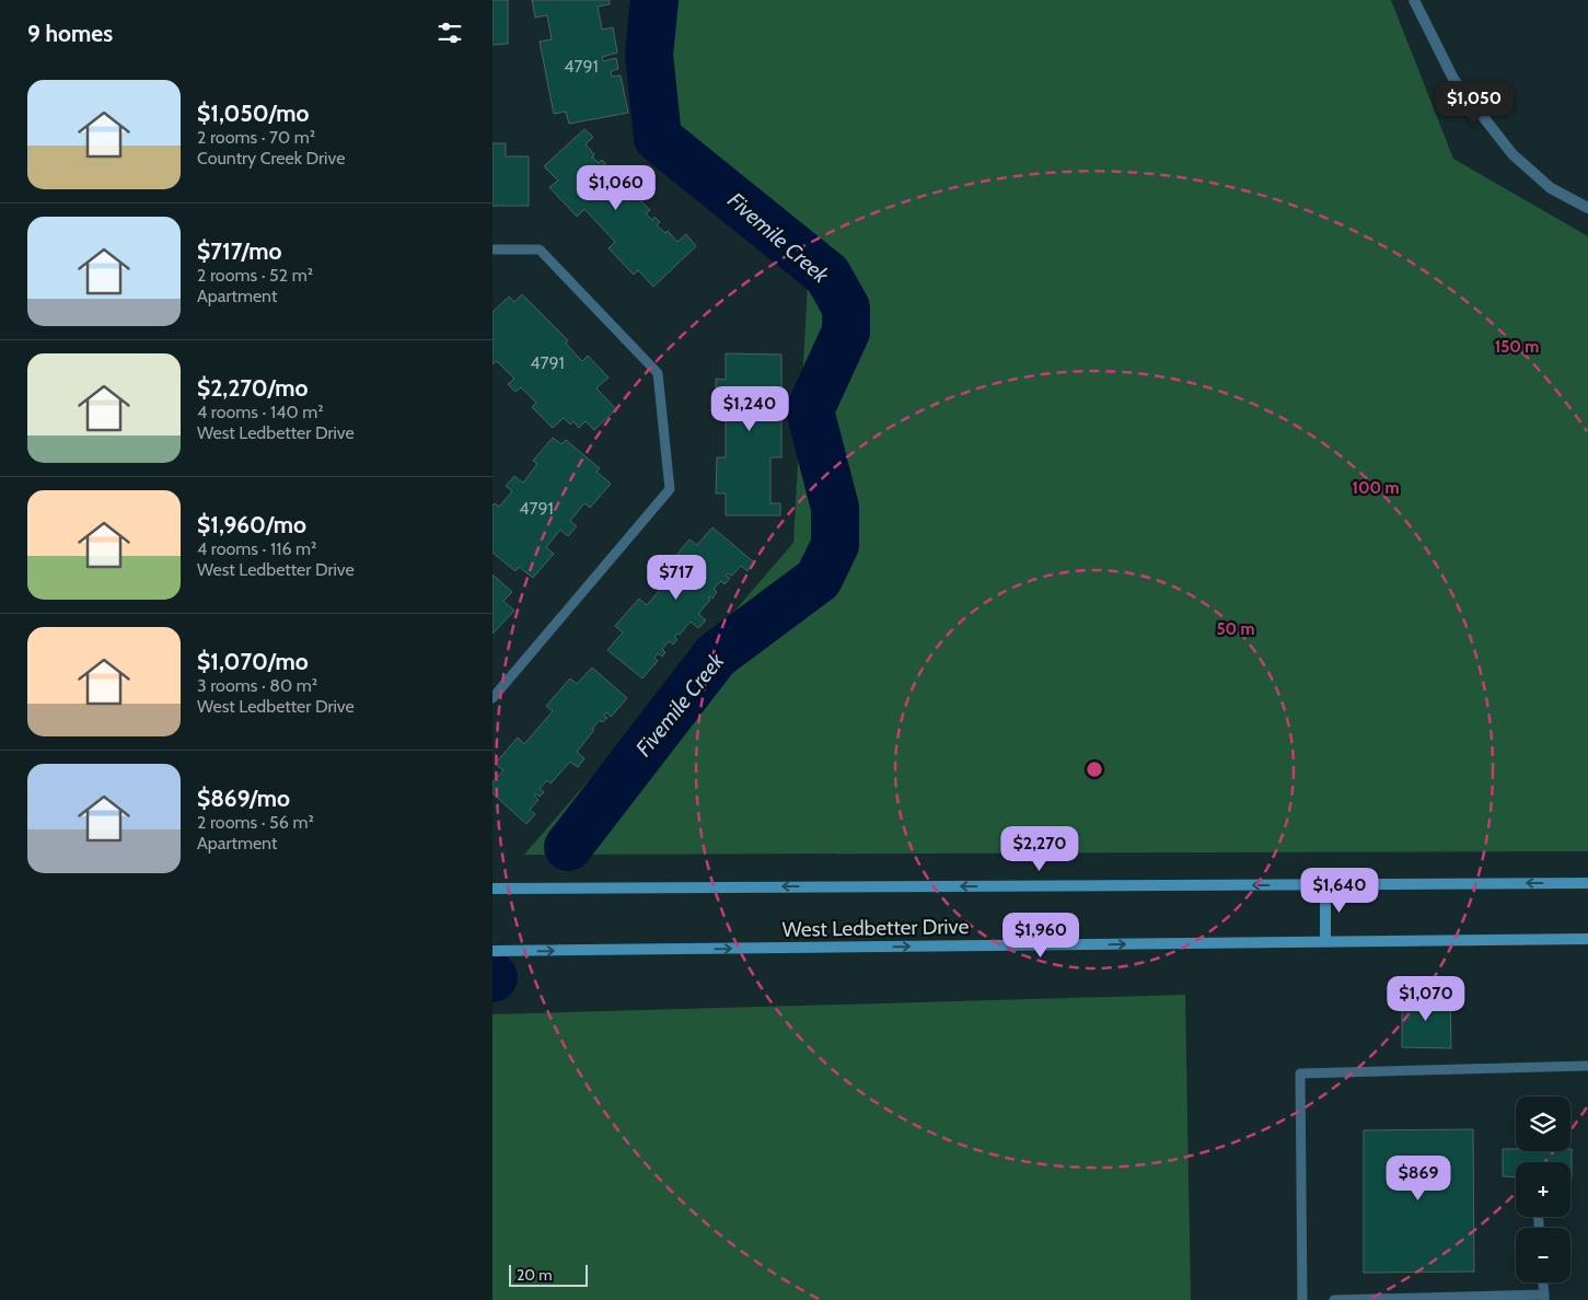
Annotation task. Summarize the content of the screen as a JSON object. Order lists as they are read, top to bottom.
{
  "streets": {
    "main road": ["West Ledbetter Drive"]
  },
  "water": ["Fivemile Creek"],
  "house_numbers": ["4791", "4791", "4791"],
  "scale_bar": "20 m",
  "page": {
    "heading": "9 homes",
    "list": [
      {
        "name": "$1,050/mo",
        "note": "2 rooms · 70 m² · Country Creek Drive"
      },
      {
        "name": "$717/mo",
        "note": "2 rooms · 52 m² · Apartment"
      },
      {
        "name": "$2,270/mo",
        "note": "4 rooms · 140 m² · West Ledbetter Drive"
      },
      {
        "name": "$1,960/mo",
        "note": "4 rooms · 116 m² · West Ledbetter Drive"
      },
      {
        "name": "$1,070/mo",
        "note": "3 rooms · 80 m² · West Ledbetter Drive"
      },
      {
        "name": "$869/mo",
        "note": "2 rooms · 56 m² · Apartment"
      }
    ],
    "price": [
      "$1,050",
      "$1,060",
      "$1,240",
      "$717",
      "$2,270",
      "$1,640",
      "$1,960",
      "$1,070",
      "$869"
    ],
    "map_buttons": ["+", "−"],
    "scale": "20 m"
  },
  "rings": ["150 m", "100 m", "50 m"]
}
